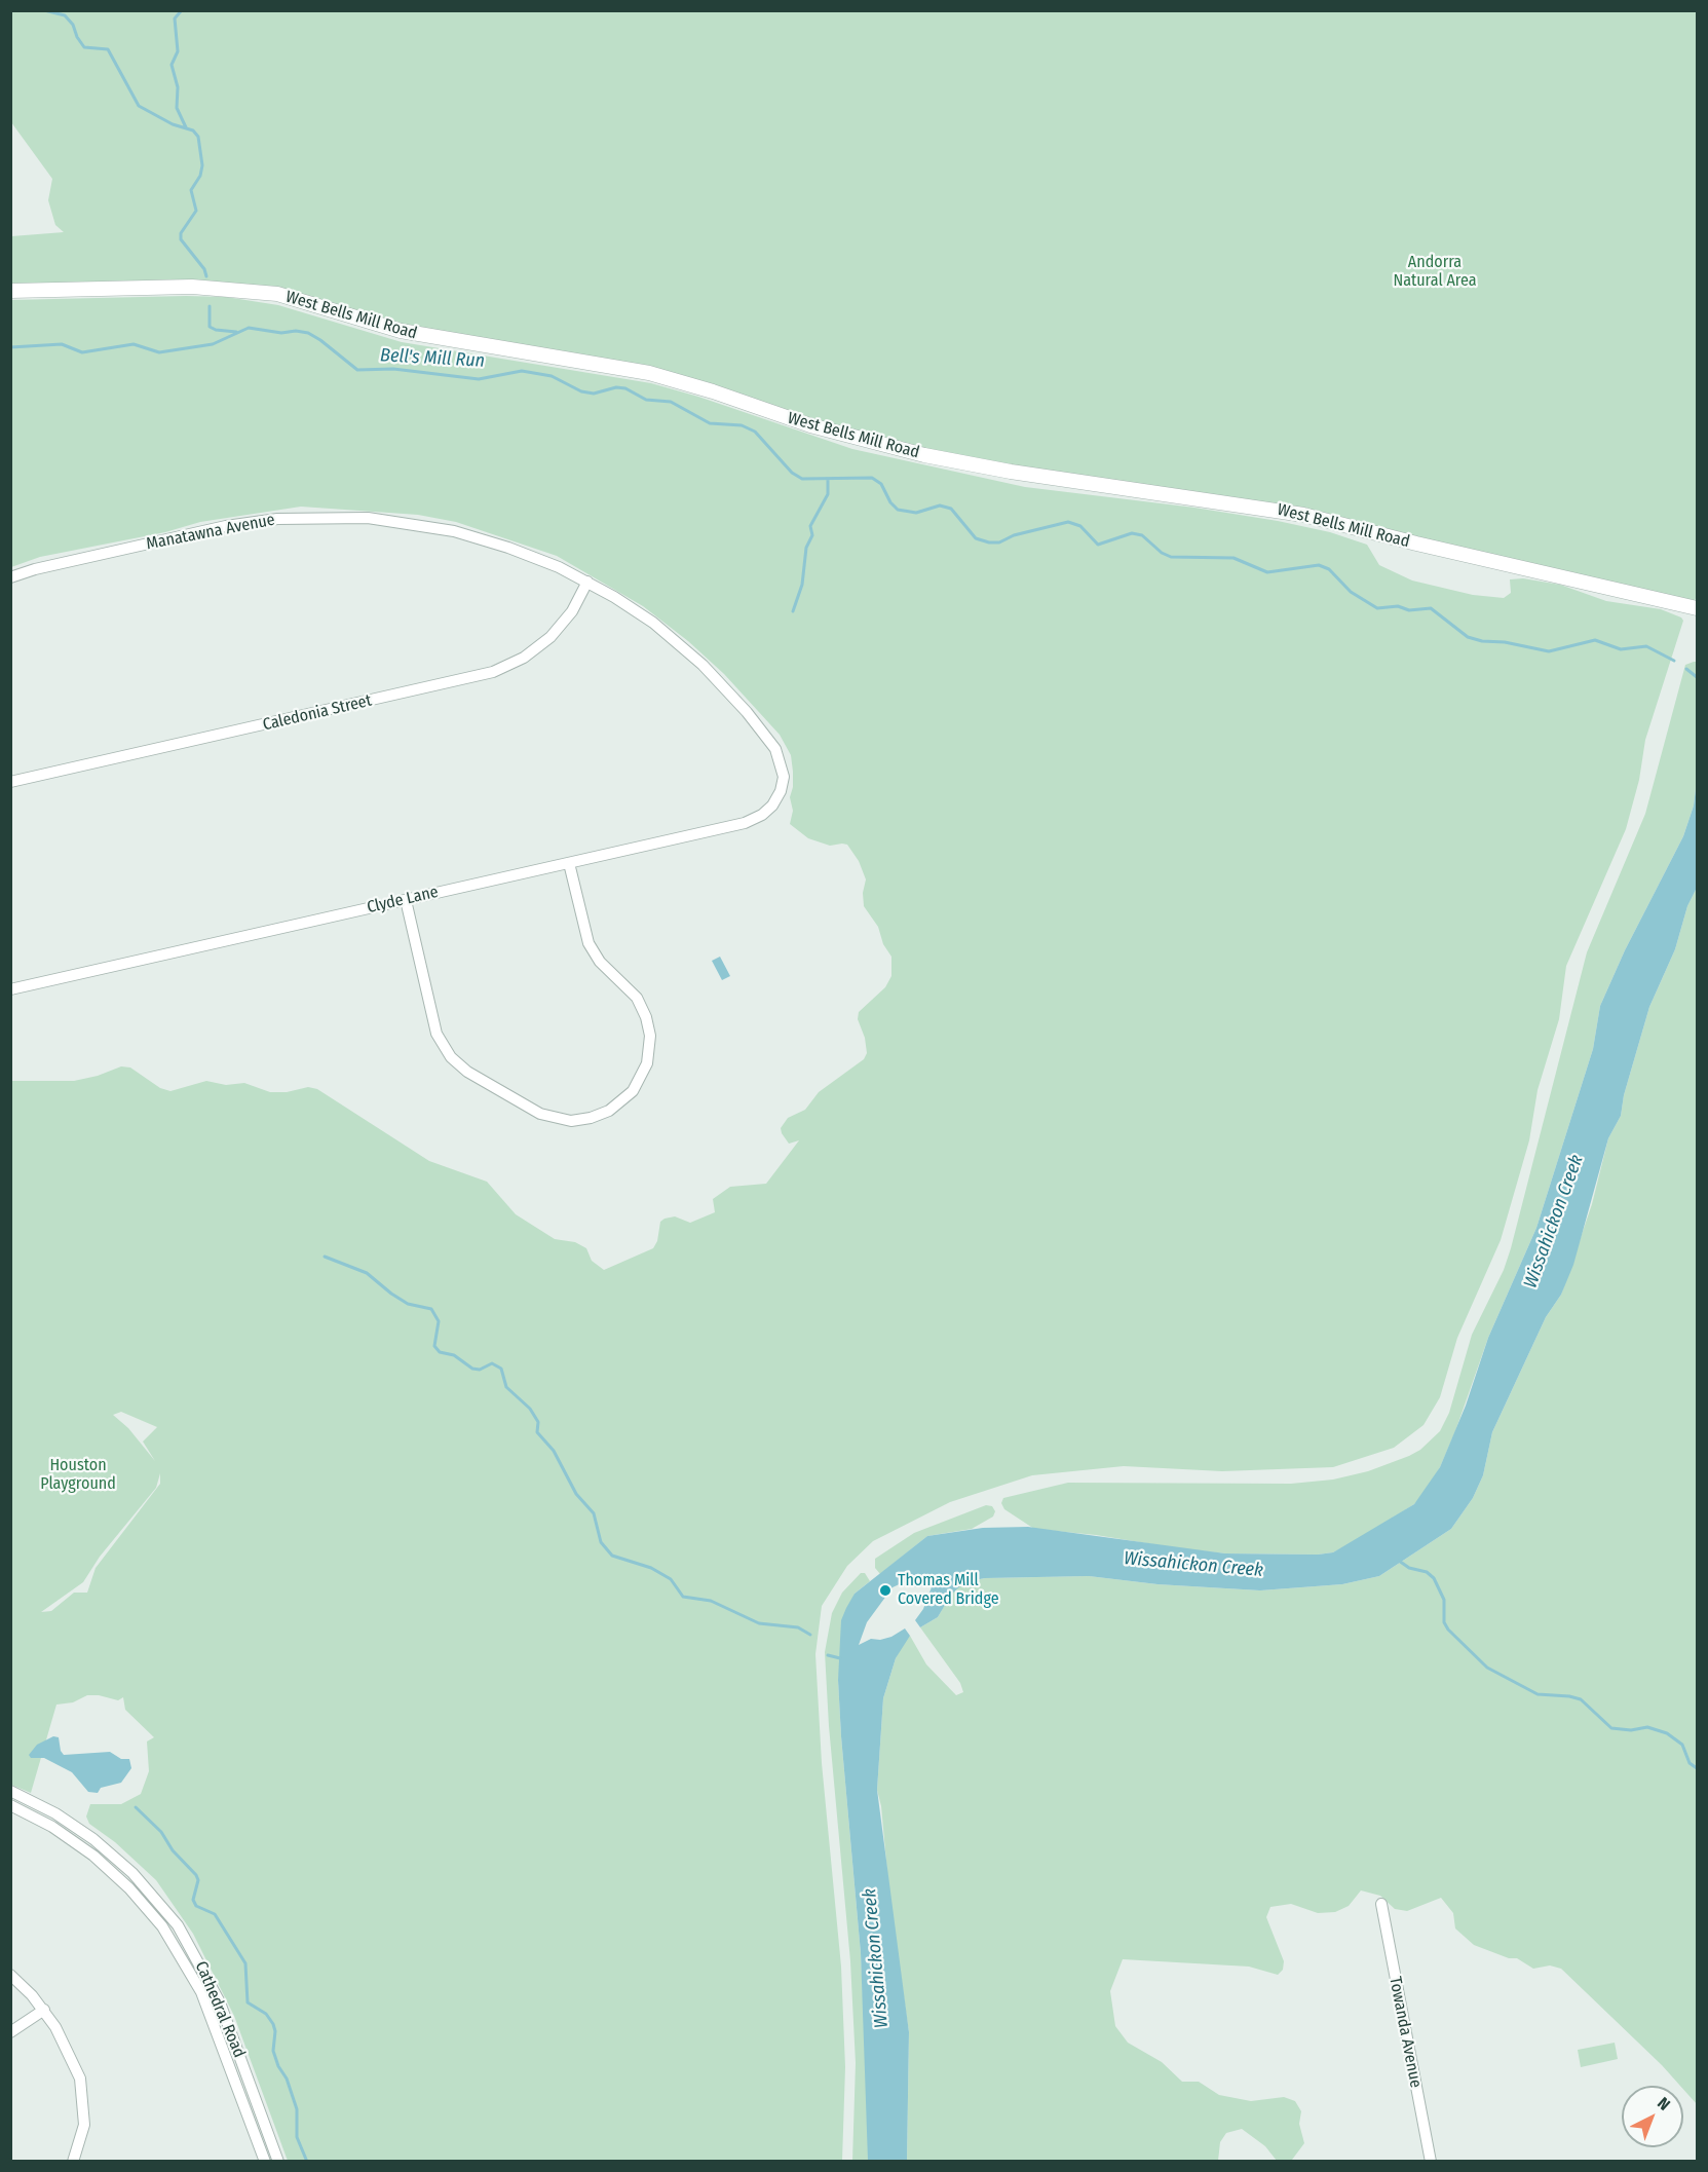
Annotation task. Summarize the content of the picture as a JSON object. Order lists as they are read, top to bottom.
{
  "streets": {
    "street": [
      "West Bells Mill Road",
      "Manatawna Avenue",
      "Caledonia Street",
      "Clyde Lane",
      "Cathedral Road",
      "Towanda Avenue"
    ]
  },
  "crossings": [
    ["Manatawna Avenue", "Caledonia Street"],
    ["Manatawna Avenue", "Clyde Lane"]
  ],
  "water": ["Bell's Mill Run", "Wissahickon Creek"],
  "parks": ["Andorra Natural Area", "Houston Playground"],
  "places": ["Thomas Mill Covered Bridge"],
  "north": "top right"
}
